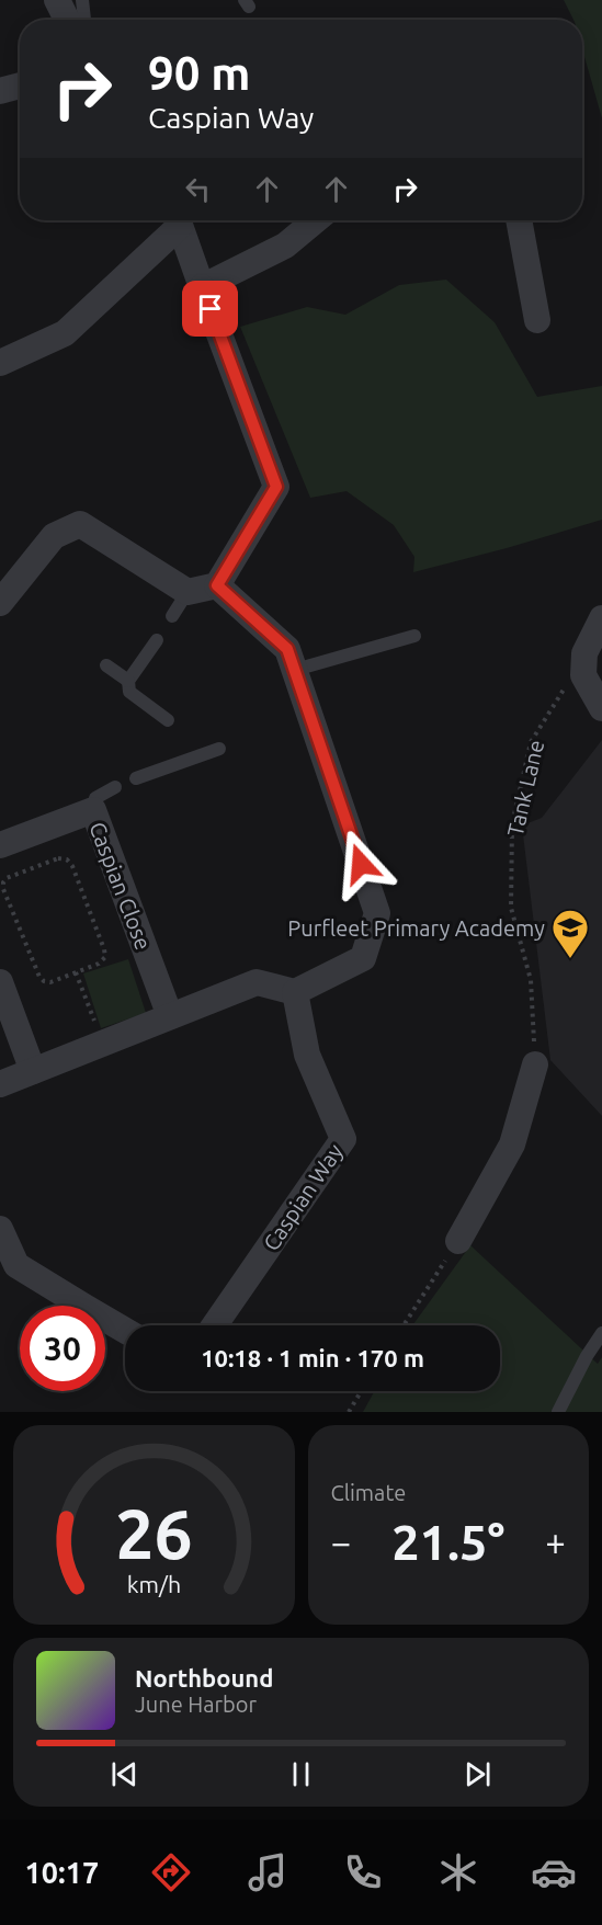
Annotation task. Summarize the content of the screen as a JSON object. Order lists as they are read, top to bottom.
{
  "streets": {
    "street": ["Caspian Close", "Caspian Way"],
    "path": ["Tank Lane"]
  },
  "places": {
    "school or university": ["Purfleet Primary Academy"]
  },
  "page": {
    "turn": ["90 m", "Caspian Way"],
    "limit": "30",
    "trip": "10:18 · 1 min · 170 m",
    "tile": "Climate",
    "heat": ["−", "21.5°", "+"],
    "song": ["Northbound", "June Harbor"],
    "tabs": "10:17",
    "gauge": ["26", "km/h"]
  }
}
